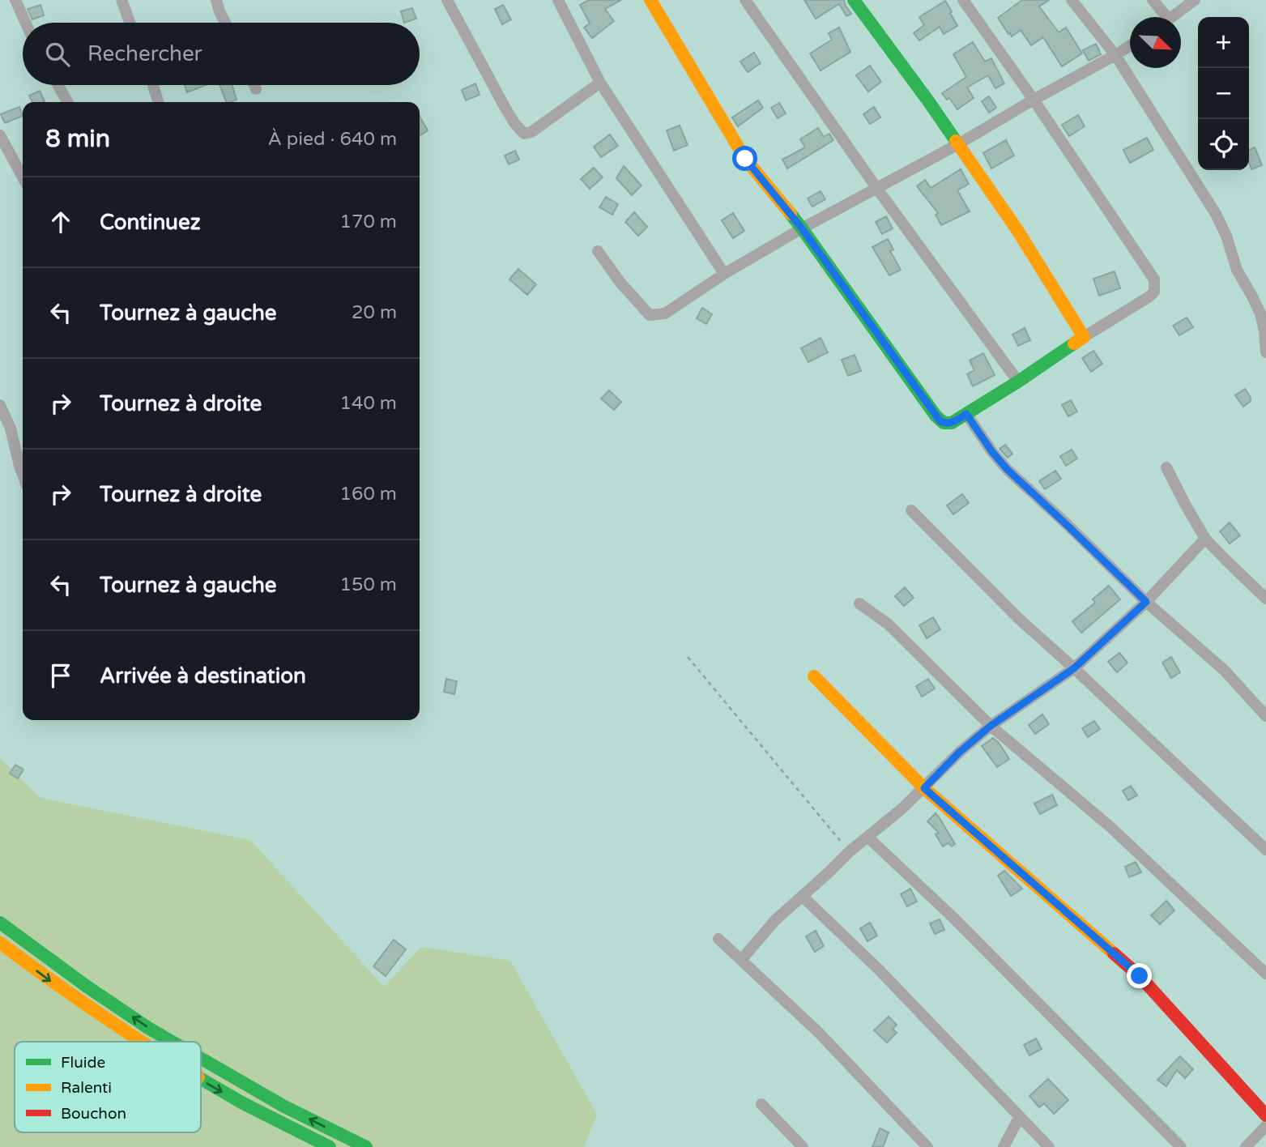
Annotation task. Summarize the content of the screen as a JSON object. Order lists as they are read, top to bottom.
{
  "legend": ["Fluide", "Ralenti", "Bouchon"],
  "north": "bottom right",
  "page": {
    "map_buttons": ["+", "−"],
    "search": "Rechercher",
    "heading": ["8 min", "À pied · 640 m"],
    "list": [
      ["Continuez", "170 m"],
      ["Tournez à gauche", "20 m"],
      ["Tournez à droite", "140 m"],
      ["Tournez à droite", "160 m"],
      ["Tournez à gauche", "150 m"],
      "Arrivée à destination"
    ]
  }
}
